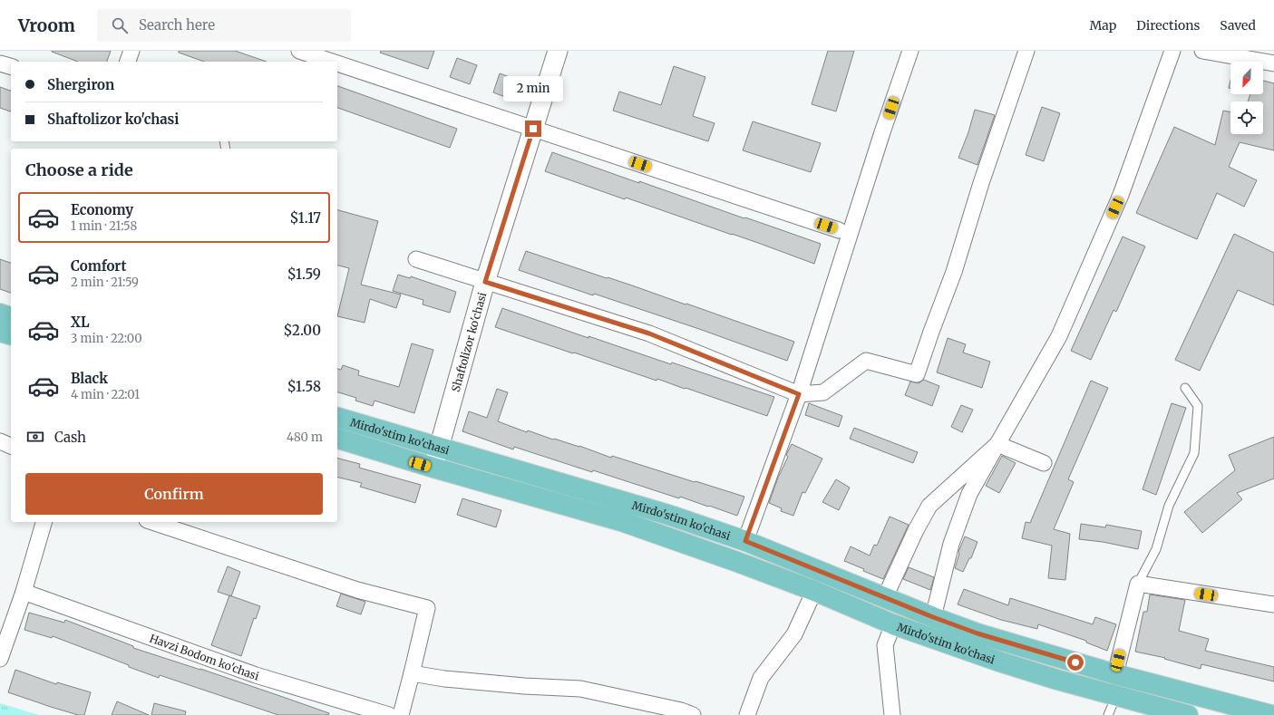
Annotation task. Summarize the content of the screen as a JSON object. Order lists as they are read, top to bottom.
{
  "streets": {
    "main road": ["Mirdo'stim ko'chasi"],
    "street": ["Shaftolizor ko'chasi", "Havzi Bodom ko'chasi"]
  },
  "crossings": [
    ["Shaftolizor ko'chasi", "Mirdo'stim ko'chasi"]
  ],
  "north": "bottom left",
  "page": {
    "header": "Vroom",
    "search": "Search here",
    "nav": ["Map", "Directions", "Saved"],
    "banner": ["Shergiron", "Shaftolizor ko'chasi"],
    "bubble": "2 min",
    "heading": "Choose a ride",
    "list": [
      {
        "name": "Economy",
        "note": "1 min · 21:58",
        "value": "$1.17"
      },
      {
        "name": "Comfort",
        "note": "2 min · 21:59",
        "value": "$1.59"
      },
      {
        "name": "XL",
        "note": "3 min · 22:00",
        "value": "$2.00"
      },
      {
        "name": "Black",
        "note": "4 min · 22:01",
        "value": "$1.58"
      }
    ],
    "pay": ["Cash", "480 m"],
    "buttons": "Confirm"
  }
}
